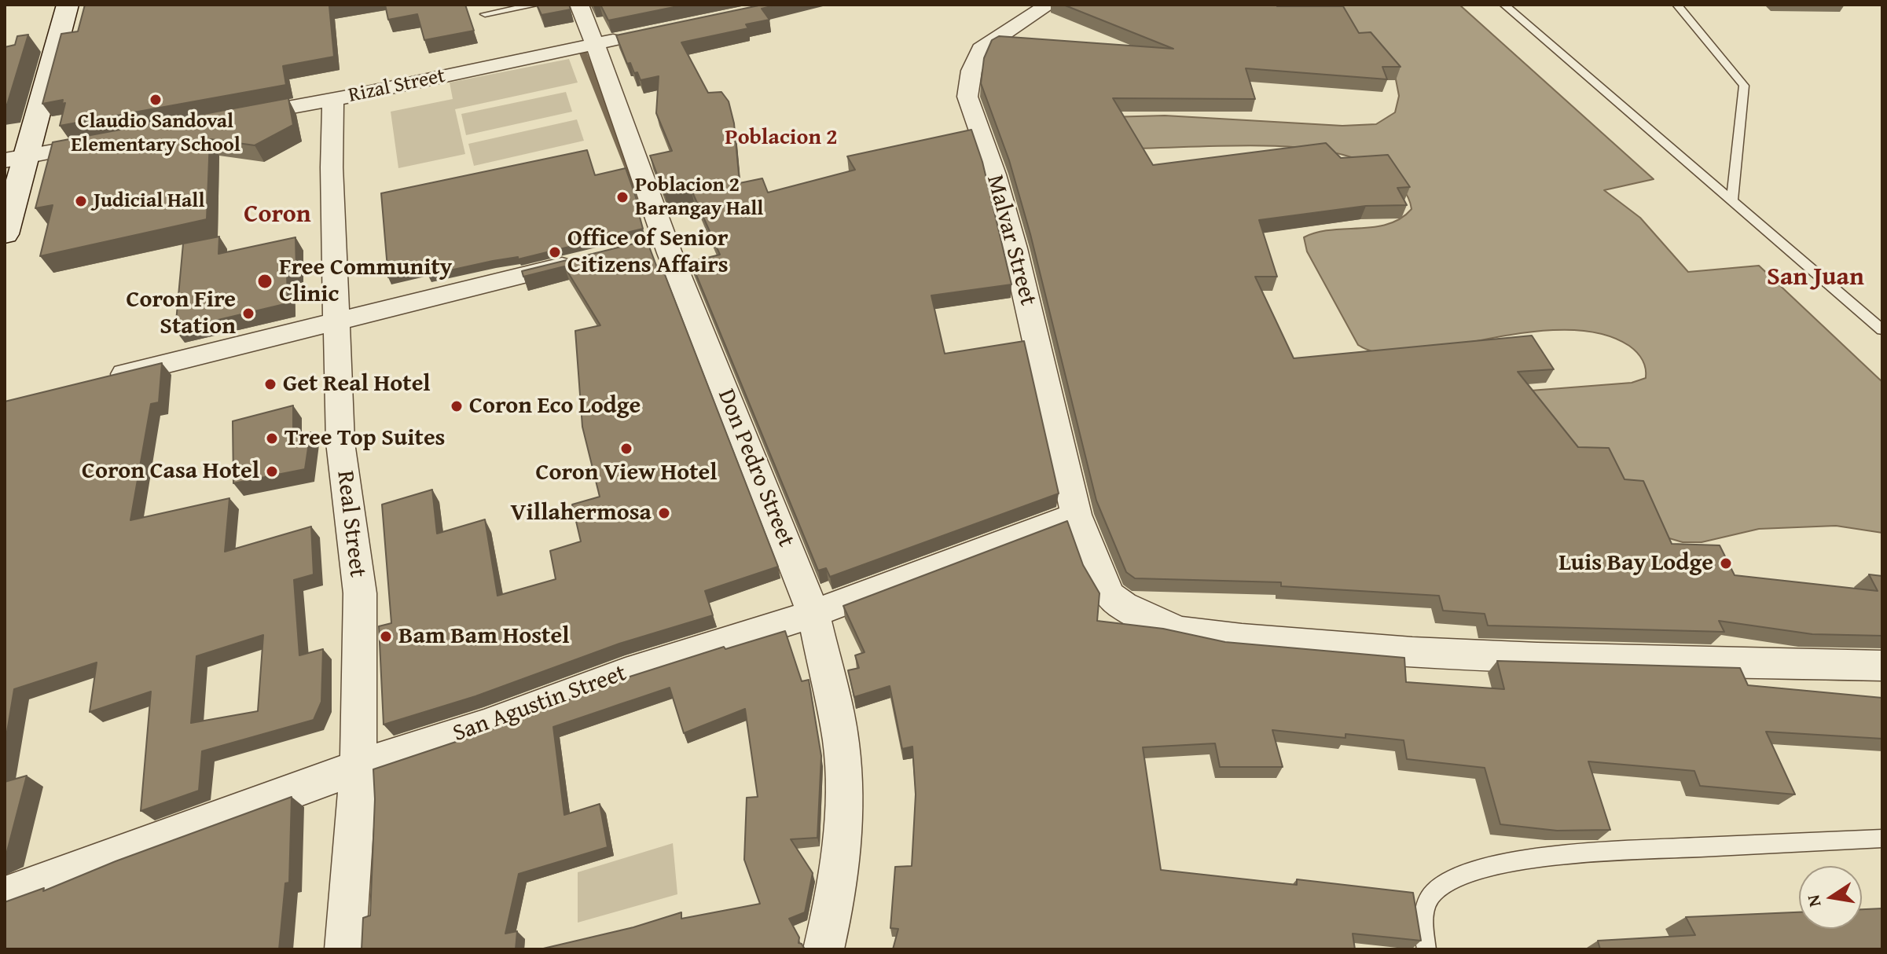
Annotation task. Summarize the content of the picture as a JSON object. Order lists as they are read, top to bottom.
{
  "streets": {
    "street": [
      "Rizal Street",
      "Malvar Street",
      "Don Pedro Street",
      "Real Street",
      "San Agustin Street"
    ]
  },
  "crossings": [
    ["Rizal Street", "Don Pedro Street"],
    ["Rizal Street", "Real Street"],
    ["Malvar Street", "San Agustin Street"],
    ["Don Pedro Street", "San Agustin Street"],
    ["Real Street", "San Agustin Street"]
  ],
  "districts": ["Poblacion 2", "Coron", "San Juan"],
  "places": [
    "Claudio Sandoval Elementary School",
    "Poblacion 2 Barangay Hall",
    "Judicial Hall",
    "Office of Senior Citizens Affairs",
    "Free Community Clinic",
    "Coron Fire Station",
    "Get Real Hotel",
    "Coron Eco Lodge",
    "Tree Top Suites",
    "Coron View Hotel",
    "Coron Casa Hotel",
    "Villahermosa",
    "Luis Bay Lodge",
    "Bam Bam Hostel"
  ],
  "north": "left"
}
